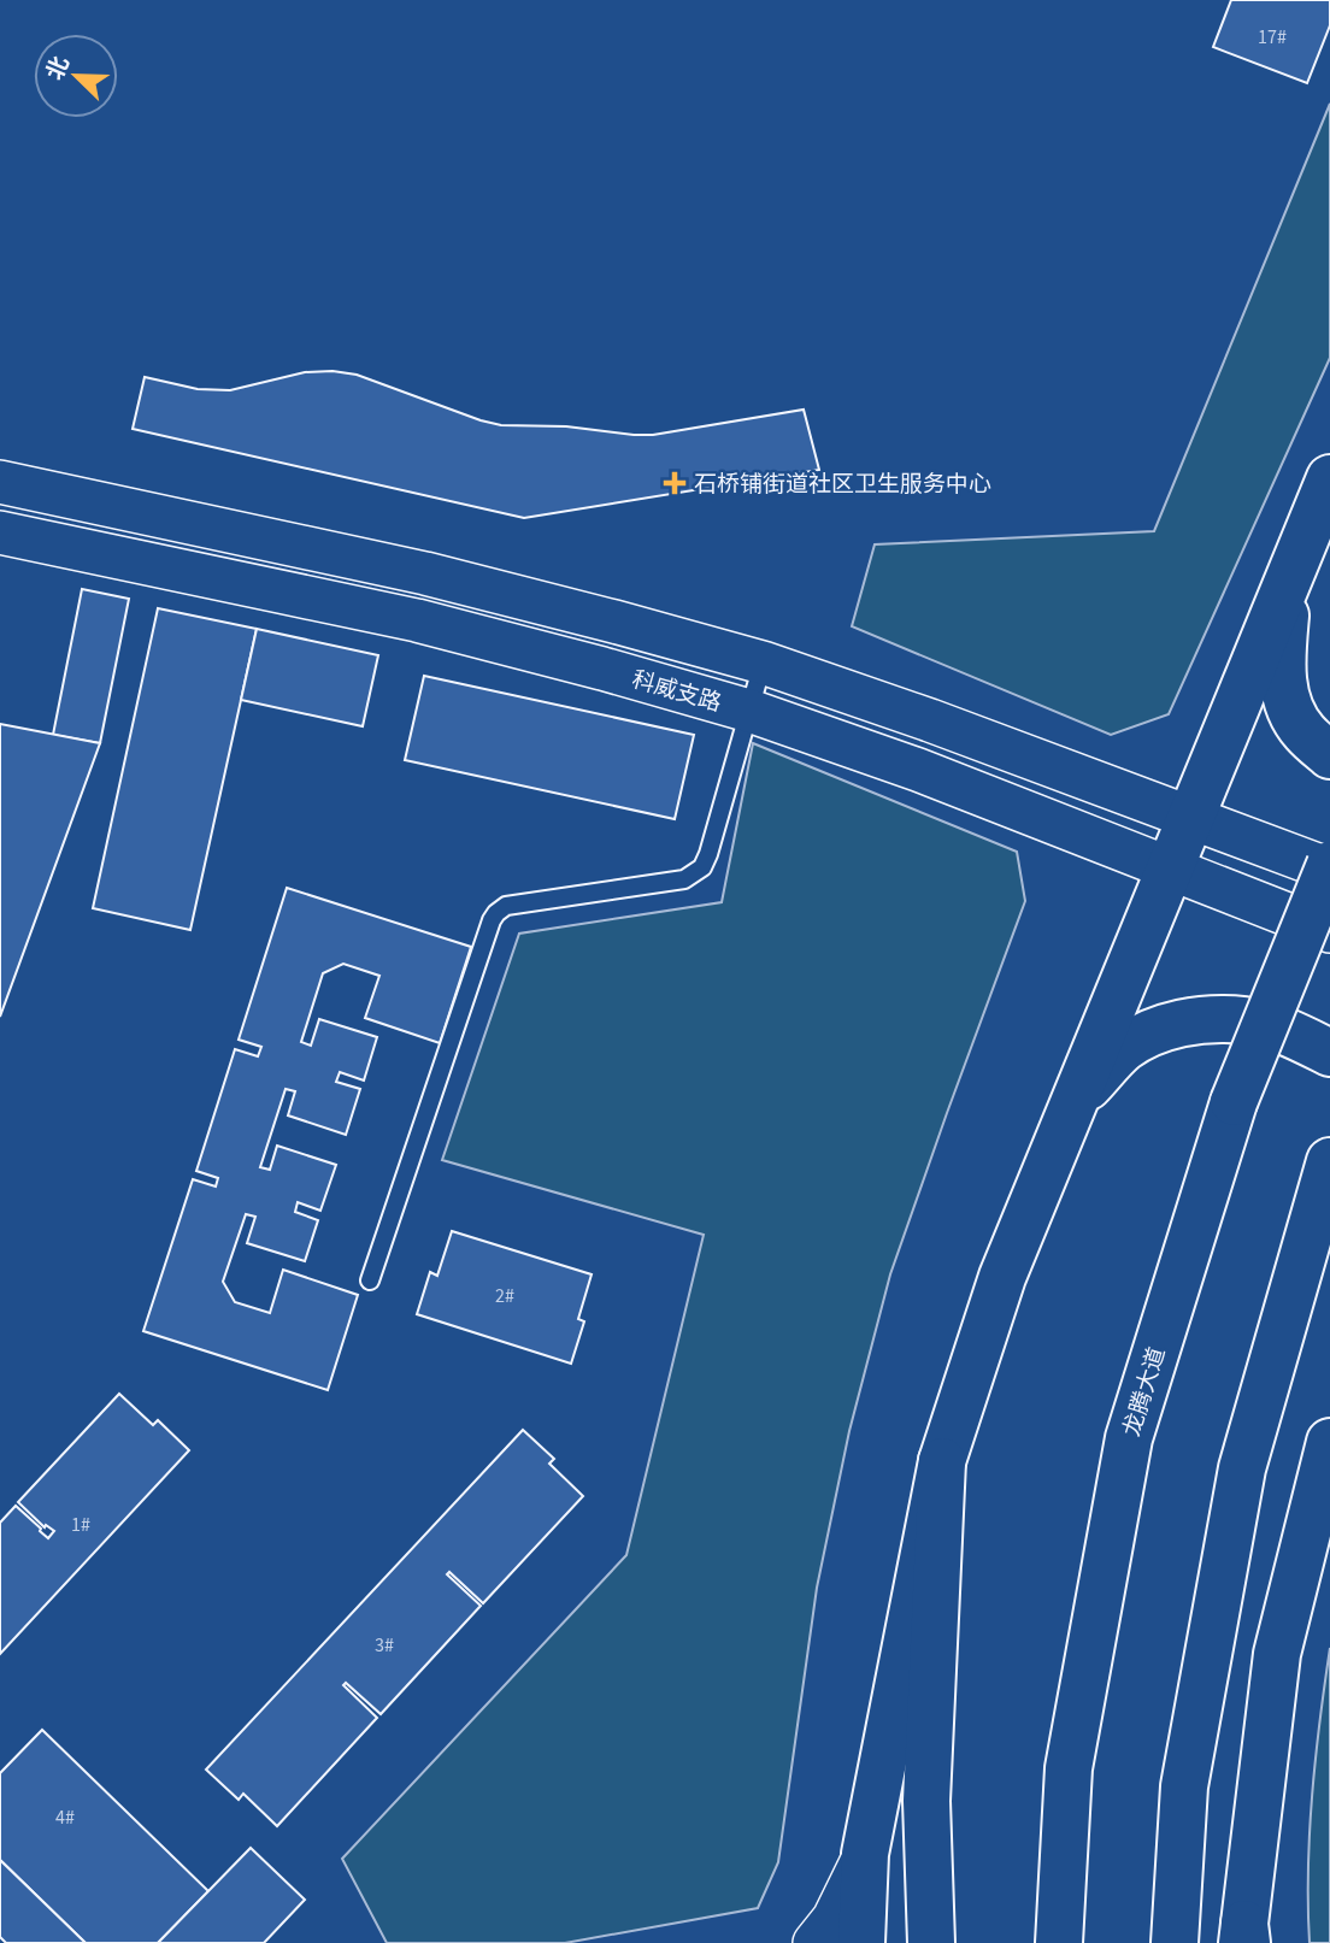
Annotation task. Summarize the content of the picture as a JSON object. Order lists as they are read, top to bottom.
{
  "streets": {
    "main road": ["龙腾大道"],
    "street": ["科威支路"]
  },
  "places": {
    "health": ["石桥铺街道社区卫生服务中心"]
  },
  "house_numbers": [
    "17#",
    "2#",
    "1#",
    "3#",
    "4#"
  ],
  "north": "top left"
}
